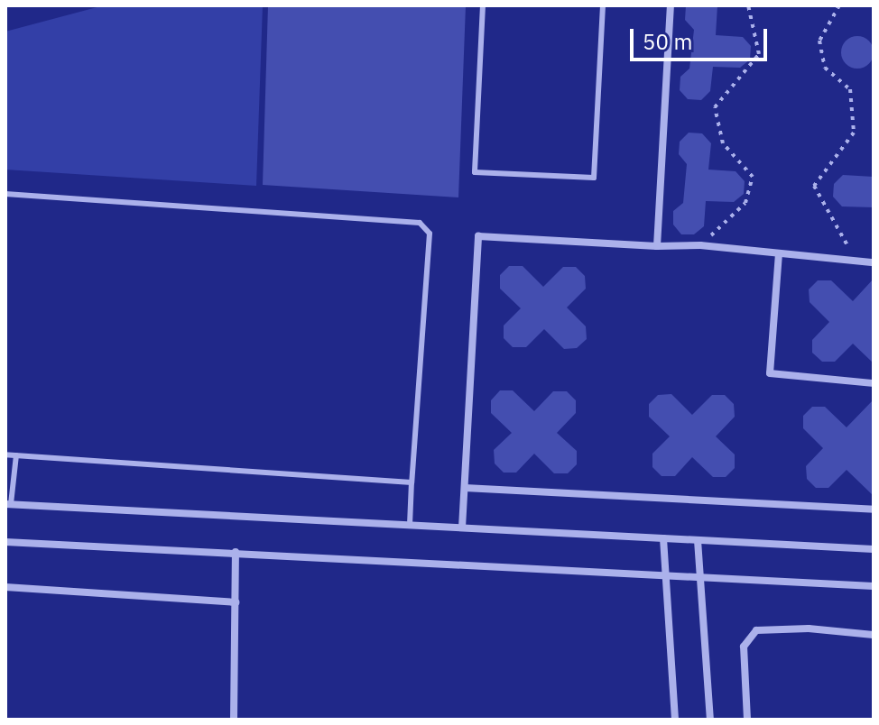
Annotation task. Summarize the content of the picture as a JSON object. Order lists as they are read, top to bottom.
{
  "scale_bar": "50 m"
}
